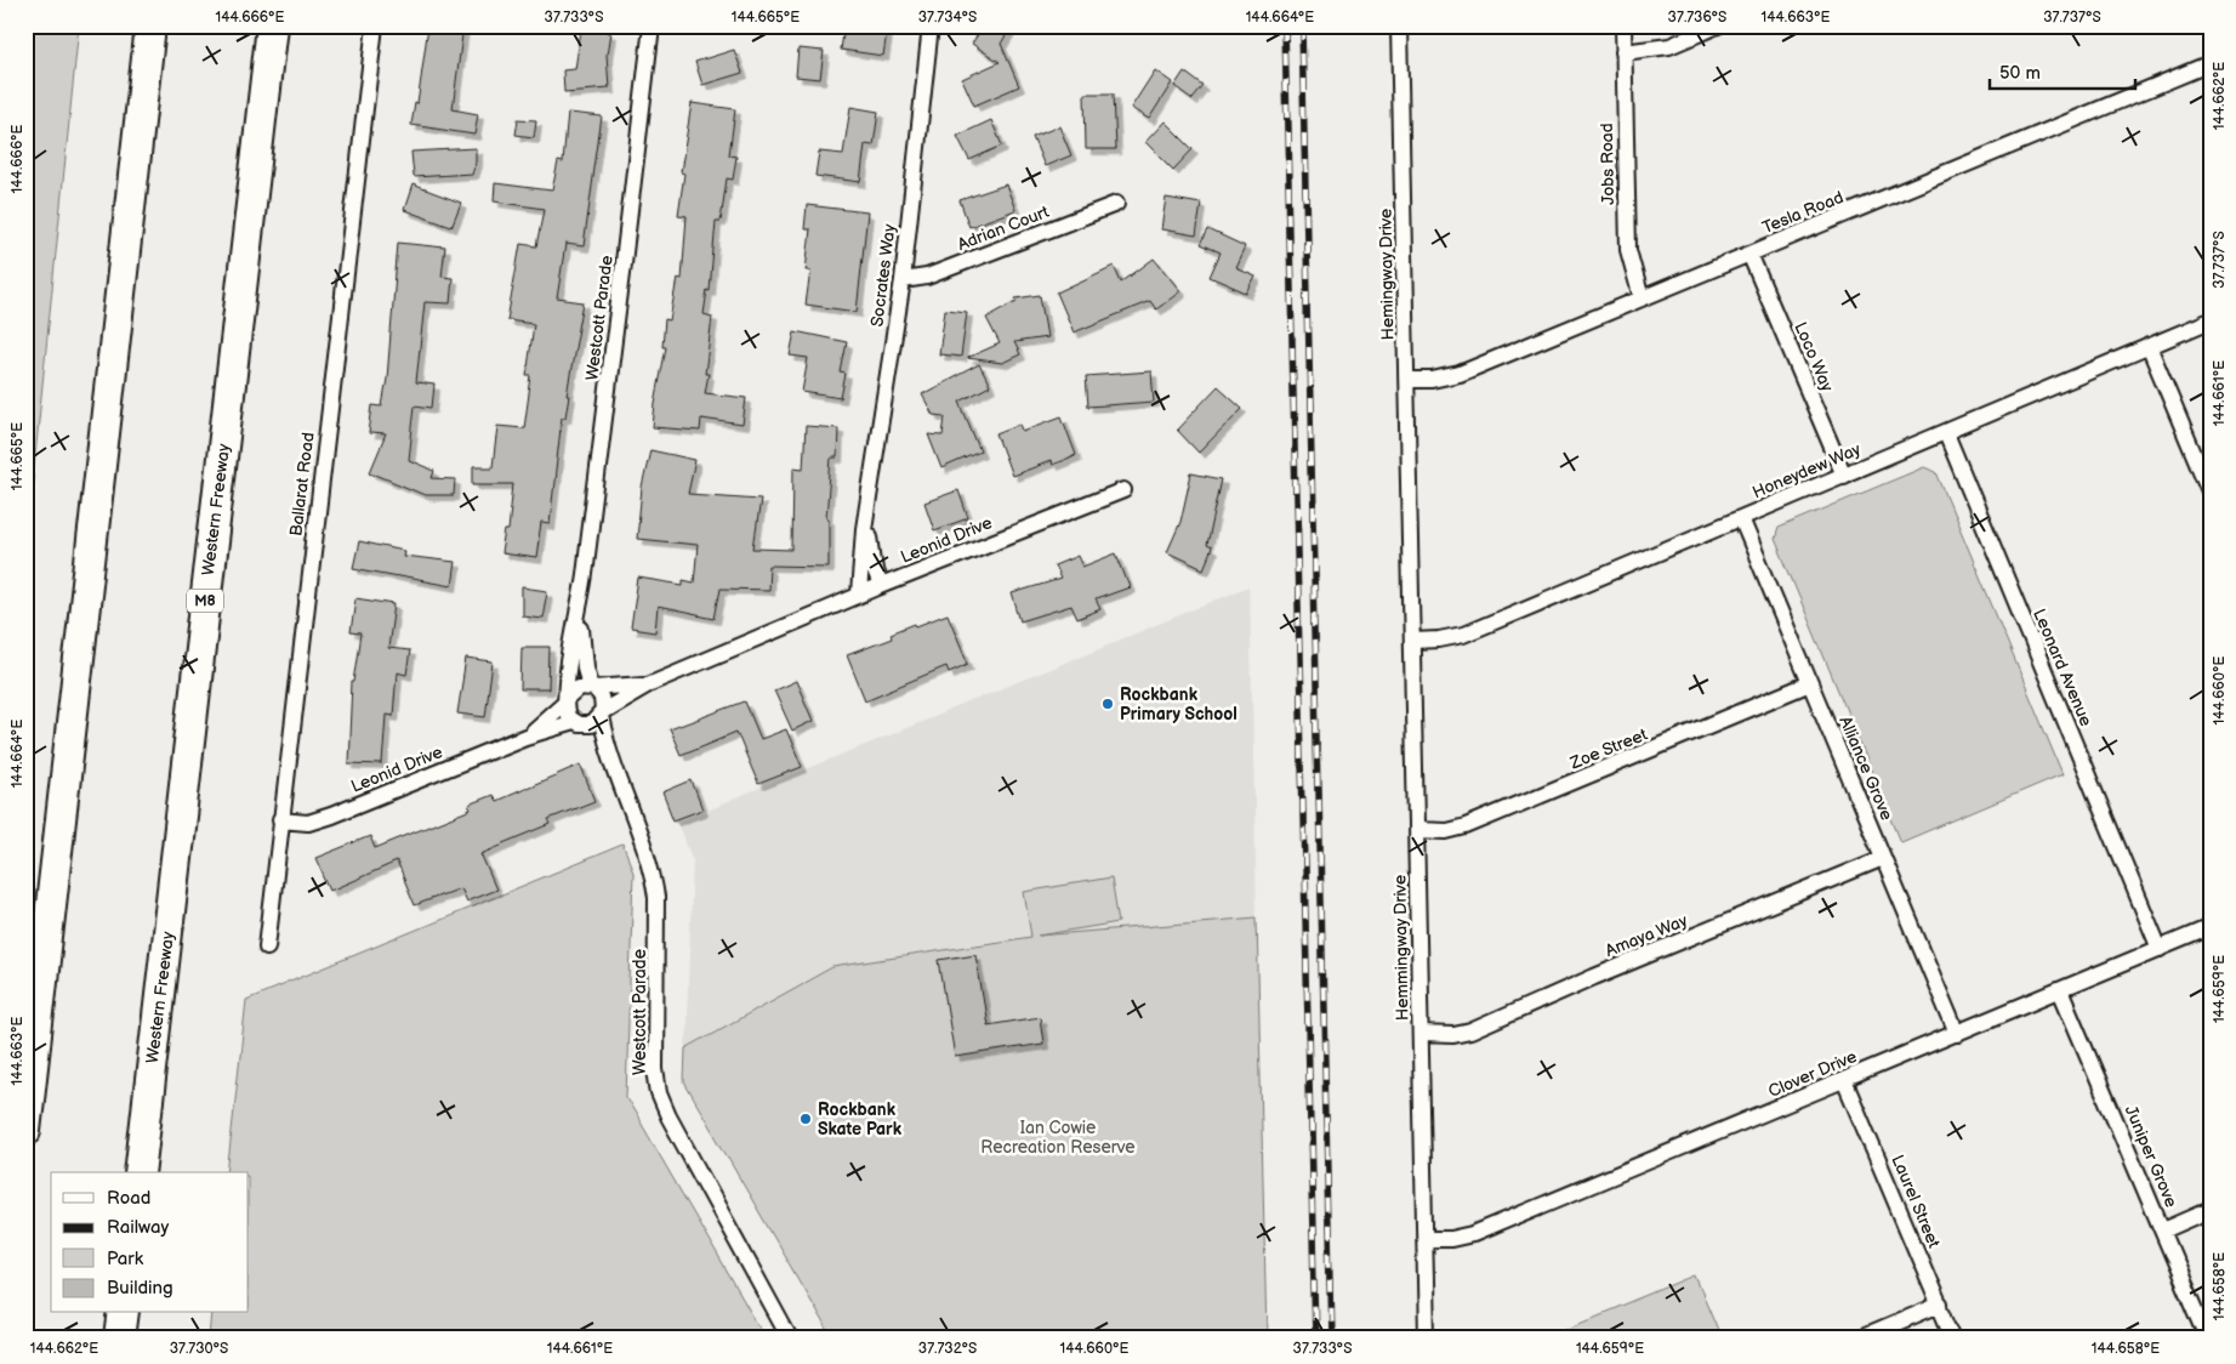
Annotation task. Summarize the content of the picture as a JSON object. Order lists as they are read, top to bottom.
{
  "streets": {
    "highway": ["Western Freeway", "M8"],
    "street": [
      "Jobs Road",
      "Tesla Road",
      "Adrian Court",
      "Hemingway Drive",
      "Socrates Way",
      "Westcott Parade",
      "Loco Way",
      "Honeydew Way",
      "Ballarat Road",
      "Leonid Drive",
      "Leonard Avenue",
      "Zoe Street",
      "Alliance Grove",
      "Amaya Way",
      "Hemmingway Drive",
      "Clover Drive",
      "Juniper Grove",
      "Laurel Street"
    ]
  },
  "crossings": [
    ["Jobs Road", "Tesla Road"],
    ["Tesla Road", "Hemingway Drive"],
    ["Tesla Road", "Loco Way"],
    ["Adrian Court", "Socrates Way"],
    ["Hemingway Drive", "Hemmingway Drive"],
    ["Socrates Way", "Leonid Drive"],
    ["Westcott Parade", "Leonid Drive"],
    ["Loco Way", "Honeydew Way"],
    ["Honeydew Way", "Leonard Avenue"],
    ["Honeydew Way", "Alliance Grove"],
    ["Honeydew Way", "Hemmingway Drive"],
    ["Ballarat Road", "Leonid Drive"],
    ["Leonard Avenue", "Clover Drive"],
    ["Zoe Street", "Alliance Grove"],
    ["Zoe Street", "Hemmingway Drive"],
    ["Alliance Grove", "Amaya Way"],
    ["Alliance Grove", "Clover Drive"],
    ["Amaya Way", "Hemmingway Drive"],
    ["Hemmingway Drive", "Clover Drive"],
    ["Clover Drive", "Juniper Grove"],
    ["Clover Drive", "Laurel Street"]
  ],
  "parks": ["Ian Cowie Recreation Reserve"],
  "places": ["Rockbank Primary School", "Rockbank Skate Park"],
  "legend": [
    "Road",
    "Railway",
    "Park",
    "Building"
  ],
  "scale_bar": "50 m",
  "coordinates": [
    "144.666°E",
    "37.733°S",
    "144.665°E",
    "37.734°S",
    "144.664°E",
    "37.736°S",
    "144.663°E",
    "37.737°S",
    "144.662°E",
    "144.661°E",
    "144.660°E",
    "144.659°E",
    "144.658°E",
    "37.730°S",
    "37.732°S"
  ]
}
